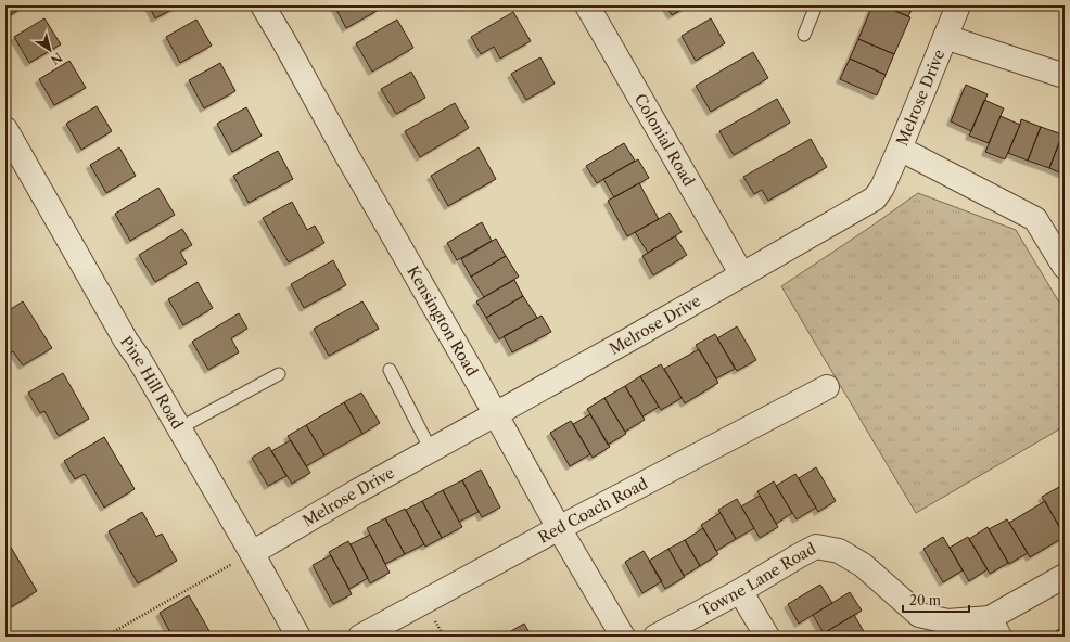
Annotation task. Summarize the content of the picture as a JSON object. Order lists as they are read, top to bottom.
{
  "streets": {
    "street": [
      "Melrose Drive",
      "Colonial Road",
      "Kensington Road",
      "Pine Hill Road",
      "Red Coach Road",
      "Towne Lane Road"
    ]
  },
  "crossings": [
    ["Melrose Drive", "Colonial Road"],
    ["Melrose Drive", "Kensington Road"],
    ["Melrose Drive", "Pine Hill Road"],
    ["Kensington Road", "Red Coach Road"]
  ],
  "scale_bar": "20 m",
  "north": "bottom right"
}
